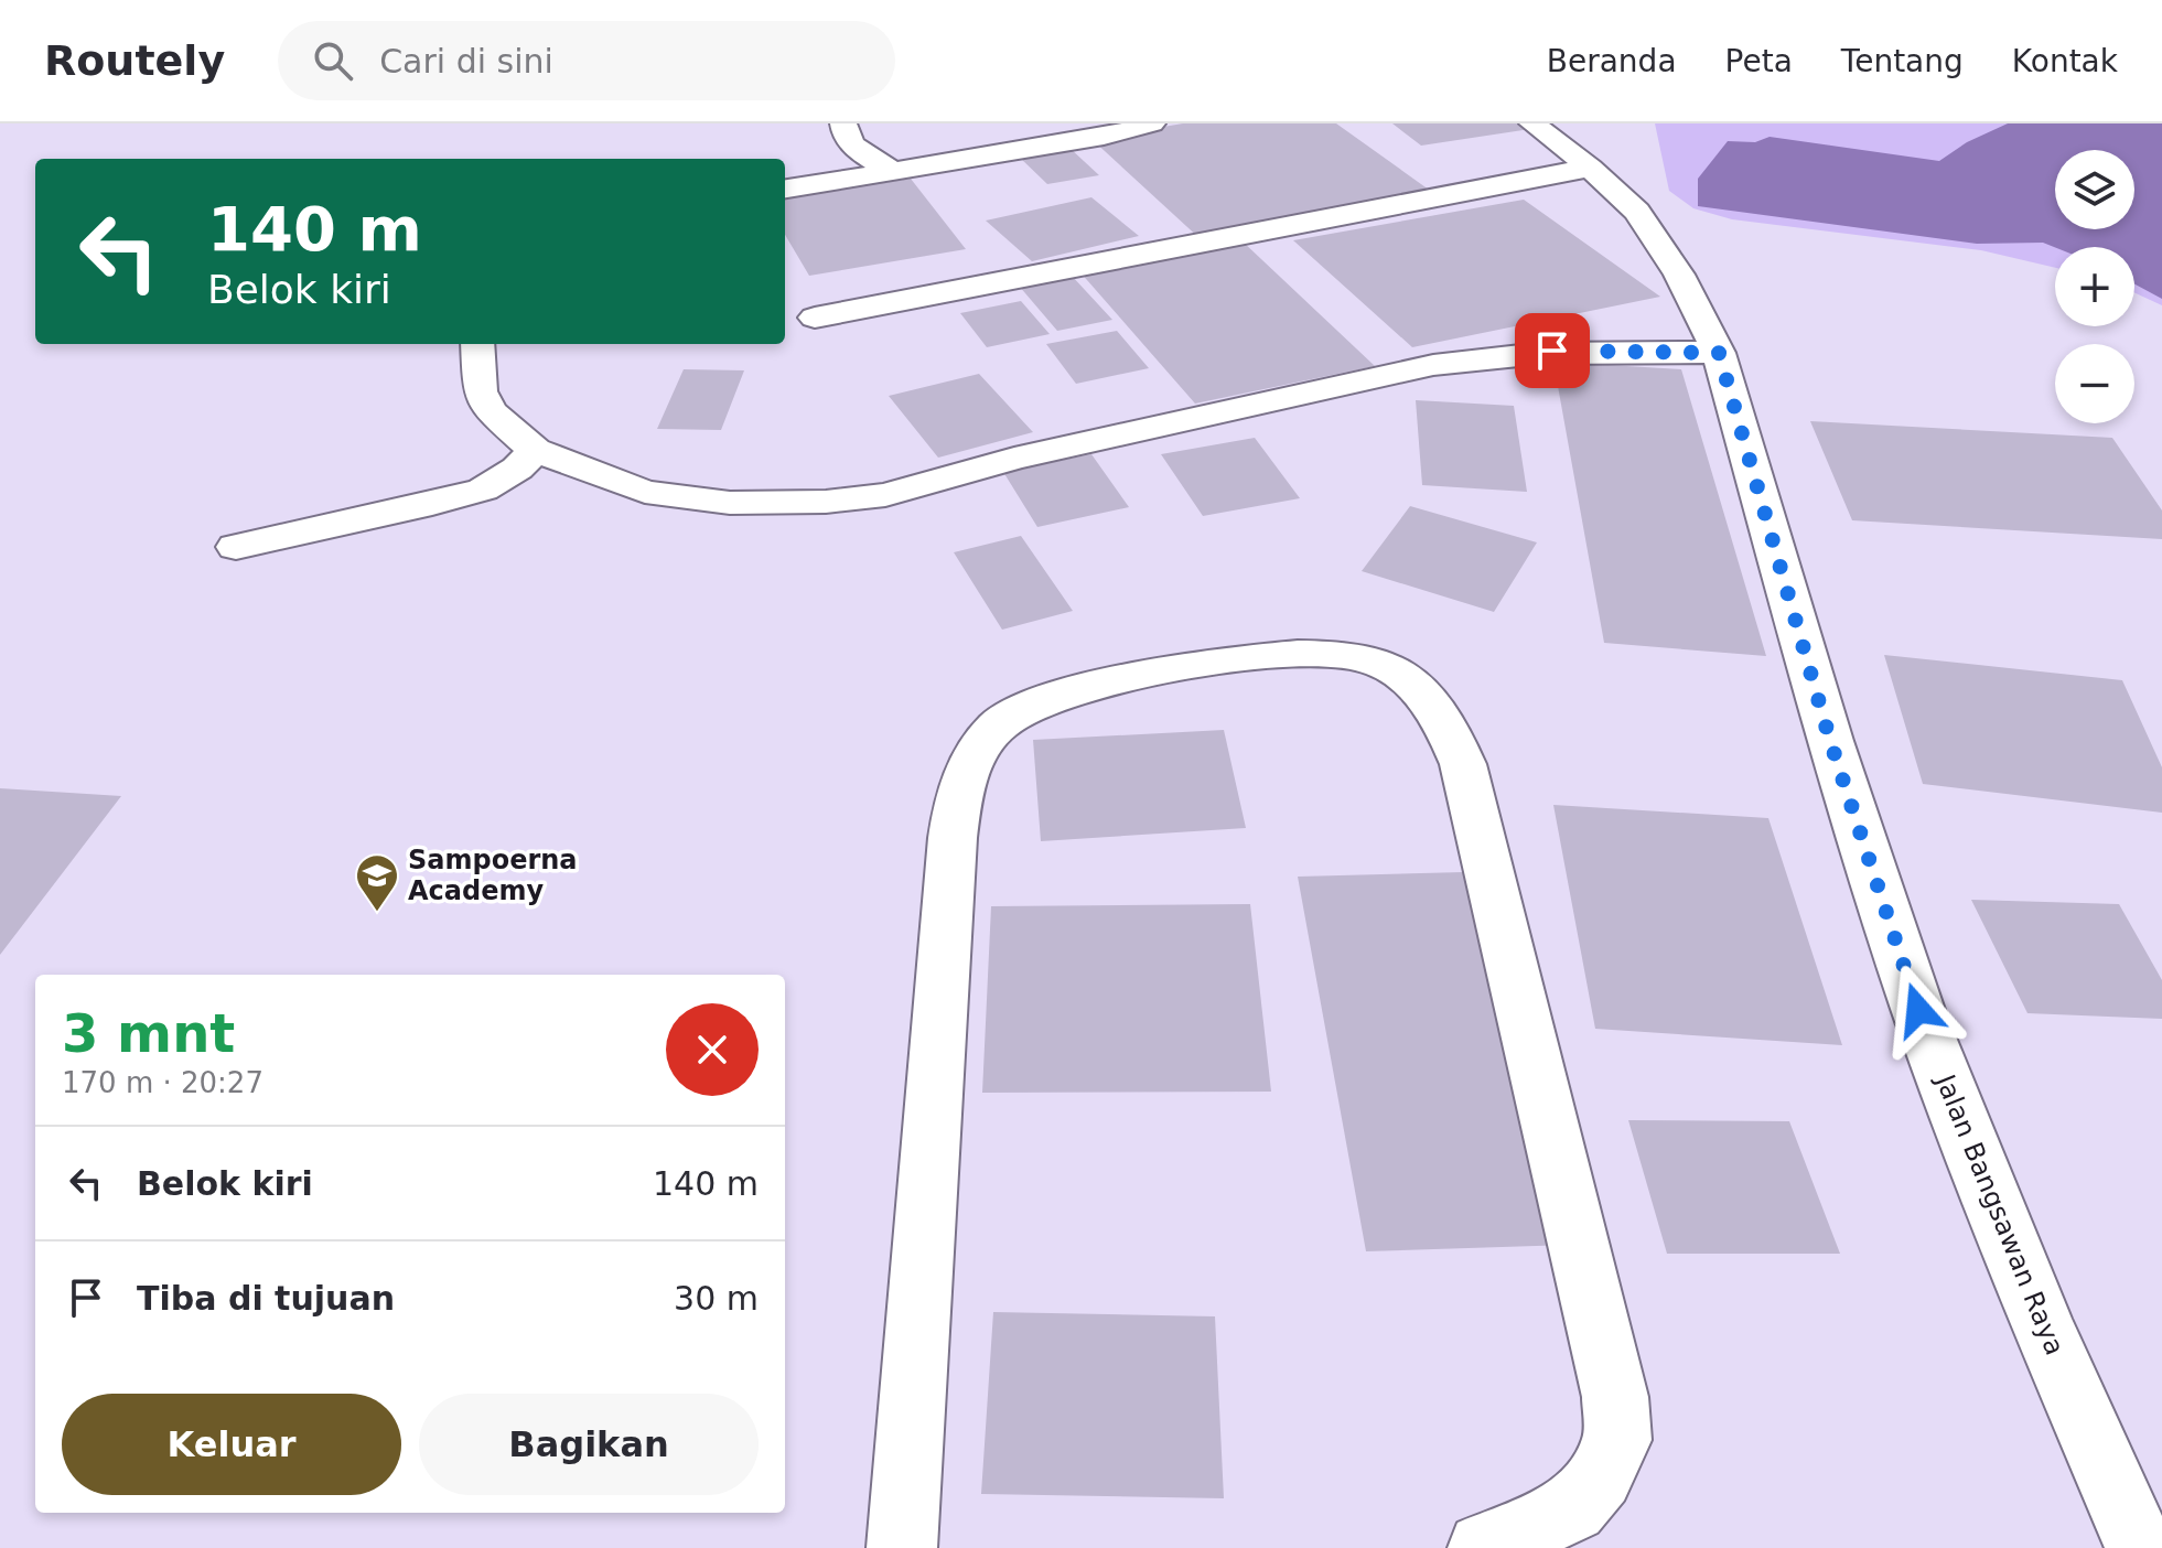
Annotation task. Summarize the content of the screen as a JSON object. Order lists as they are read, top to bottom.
{
  "streets": {
    "street": ["Jalan Bangsawan Raya"]
  },
  "places": {
    "school or university": ["Sampoerna Academy"]
  },
  "page": {
    "header": "Routely",
    "search": "Cari di sini",
    "nav": [
      "Beranda",
      "Peta",
      "Tentang",
      "Kontak"
    ],
    "map_buttons": ["+", "−"],
    "turn": ["140 m", "Belok kiri"],
    "heading": ["3 mnt", "170 m · 20:27"],
    "list": [
      {
        "name": "Belok kiri",
        "value": "140 m"
      },
      {
        "name": "Tiba di tujuan",
        "value": "30 m"
      }
    ],
    "buttons": ["Keluar", "Bagikan"]
  }
}
